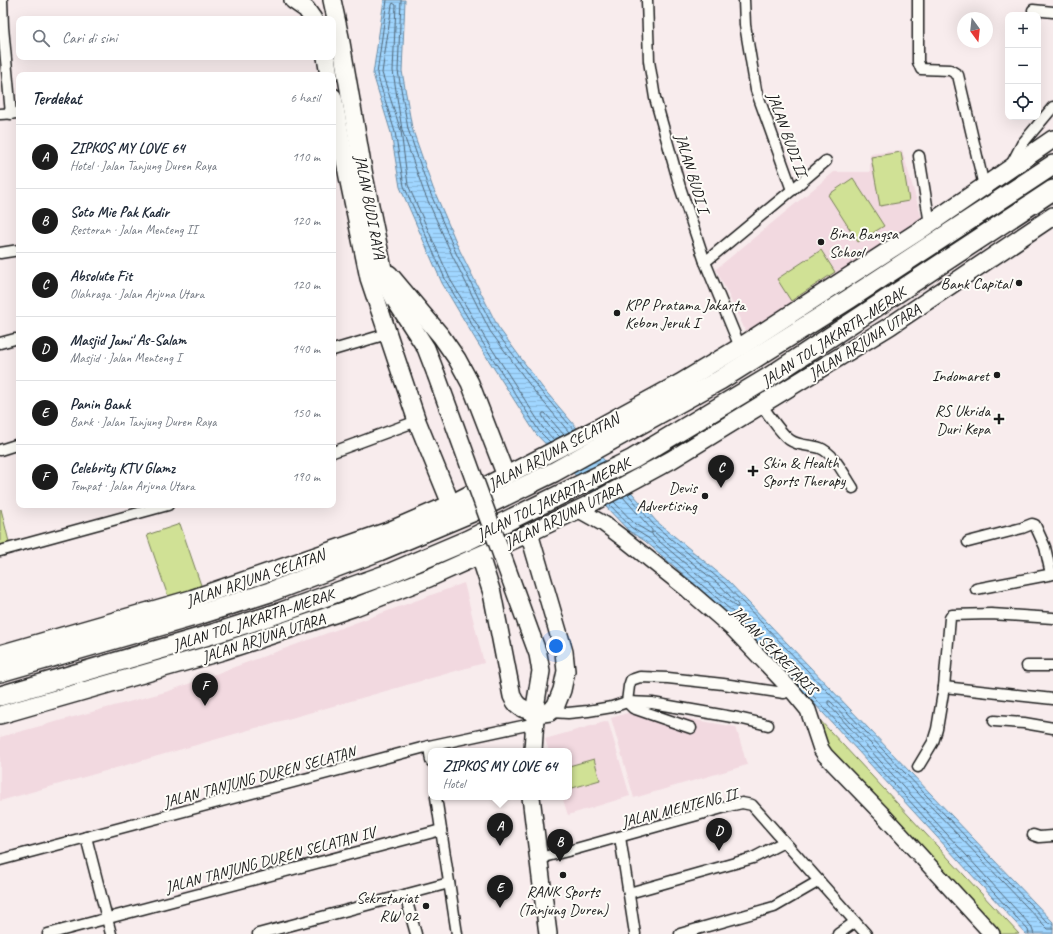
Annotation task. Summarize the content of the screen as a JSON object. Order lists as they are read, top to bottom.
{
  "streets": {
    "highway": ["JALAN TOL JAKARTA–MERAK"],
    "main road": ["JALAN BUDI RAYA", "JALAN ARJUNA UTARA", "JALAN ARJUNA SELATAN"],
    "street": [
      "JALAN BUDI II",
      "JALAN BUDI I",
      "JALAN SEKRETARIS",
      "JALAN TANJUNG DUREN SELATAN",
      "JALAN MENTENG II",
      "JALAN TANJUNG DUREN SELATAN IV"
    ]
  },
  "crossings": [
    ["JALAN BUDI II", "JALAN BUDI I"],
    ["JALAN BUDI I", "JALAN ARJUNA SELATAN"],
    ["JALAN BUDI RAYA", "JALAN ARJUNA SELATAN"],
    ["JALAN TOL JAKARTA–MERAK", "JALAN ARJUNA SELATAN"],
    ["JALAN ARJUNA UTARA", "JALAN SEKRETARIS"]
  ],
  "places": {
    "other": [
      "Bina Bangsa School",
      "Bank Capital",
      "KPP Pratama Jakarta Kebon Jeruk I",
      "Indomaret",
      "Devis Advertising",
      "RANK Sports (Tanjung Duren)",
      "Sekretariat RW 02"
    ],
    "health": ["RS Ukrida Duri Kepa", "Skin & Health Sports Therapy"]
  },
  "north": "bottom",
  "page": {
    "map_buttons": ["+", "−"],
    "search": "Cari di sini",
    "heading": ["Terdekat", "6 hasil"],
    "list": [
      {
        "mark": "A",
        "name": "ZIPKOS MY LOVE 64",
        "note": "Hotel · Jalan Tanjung Duren Raya",
        "value": "110 m"
      },
      {
        "mark": "B",
        "name": "Soto Mie Pak Kadir",
        "note": "Restoran · Jalan Menteng II",
        "value": "120 m"
      },
      {
        "mark": "C",
        "name": "Absolute Fit",
        "note": "Olahraga · Jalan Arjuna Utara",
        "value": "120 m"
      },
      {
        "mark": "D",
        "name": "Masjid Jami' As-Salam",
        "note": "Masjid · Jalan Menteng I",
        "value": "140 m"
      },
      {
        "mark": "E",
        "name": "Panin Bank",
        "note": "Bank · Jalan Tanjung Duren Raya",
        "value": "150 m"
      },
      {
        "mark": "F",
        "name": "Celebrity KTV Glamz",
        "note": "Tempat · Jalan Arjuna Utara",
        "value": "190 m"
      }
    ],
    "pins": [
      "C",
      "F",
      "A",
      "D",
      "B",
      "E"
    ],
    "popup": ["ZIPKOS MY LOVE 64", "Hotel"]
  }
}
